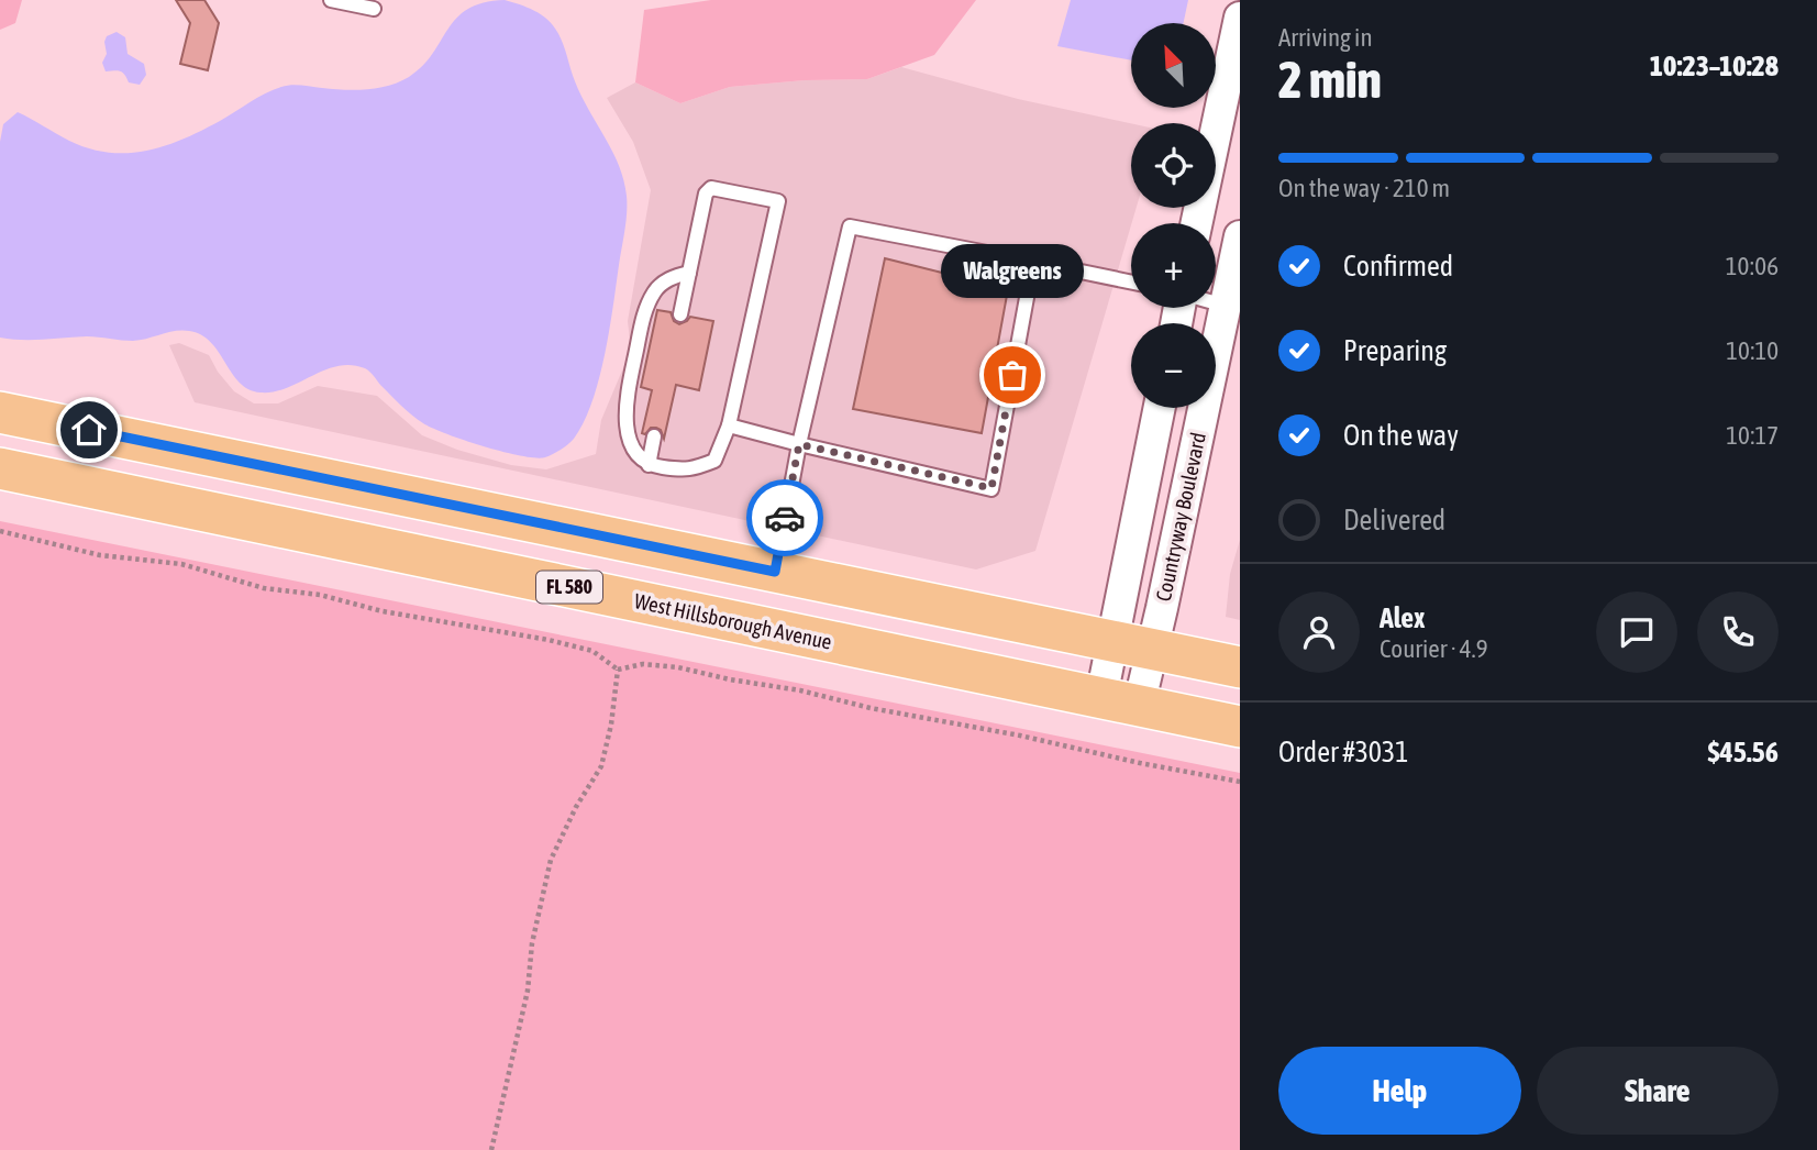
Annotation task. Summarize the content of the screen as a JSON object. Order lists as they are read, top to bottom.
{
  "streets": {
    "main road": ["FL 580", "West Hillsborough Avenue"],
    "street": ["Countryway Boulevard"]
  },
  "crossings": [
    ["Countryway Boulevard", "West Hillsborough Avenue"]
  ],
  "places": ["Walgreens"],
  "north": "top left",
  "page": {
    "heading": ["2 min", "Arriving in", "10:23–10:28"],
    "panel": [
      "Alex",
      "Courier · 4.9",
      "Order #3031",
      "$45.56"
    ],
    "map_buttons": ["+", "−"],
    "bar": "On the way · 210 m",
    "list": [
      ["Confirmed", "10:06"],
      ["Preparing", "10:10"],
      ["On the way", "10:17"],
      "Delivered"
    ],
    "bubble": "Walgreens",
    "buttons": ["Help", "Share"]
  }
}
